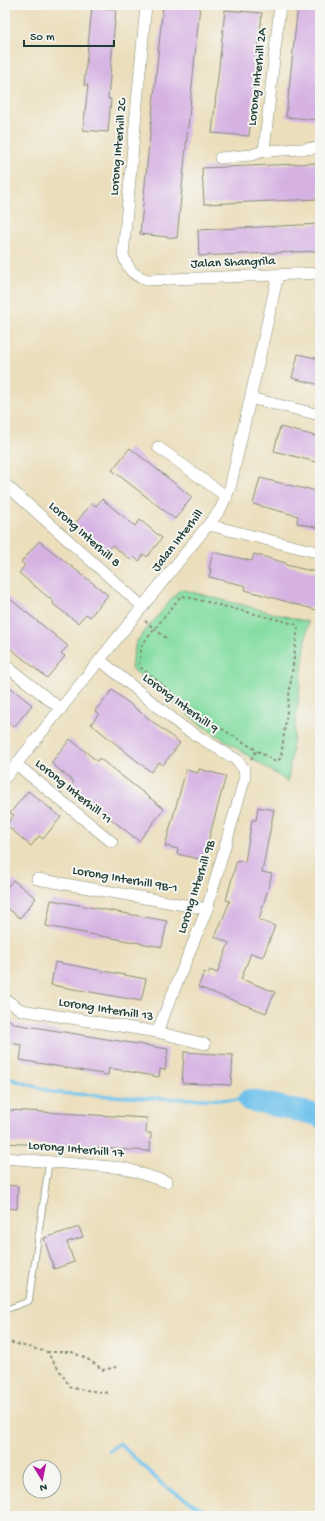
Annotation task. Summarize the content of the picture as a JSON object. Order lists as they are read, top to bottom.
{
  "streets": {
    "street": [
      "Lorong Interhill 2A",
      "Lorong Interhill 2C",
      "Jalan Shangrila",
      "Lorong Interhill 8",
      "Jalan Interhill",
      "Lorong Interhill 9",
      "Lorong Interhill 11",
      "Lorong Interhill 9B-1",
      "Lorong Interhill 9B",
      "Lorong Interhill 13",
      "Lorong Interhill 17"
    ]
  },
  "crossings": [
    ["Lorong Interhill 2C", "Jalan Shangrila"],
    ["Jalan Shangrila", "Jalan Interhill"],
    ["Lorong Interhill 8", "Jalan Interhill"],
    ["Jalan Interhill", "Lorong Interhill 9"],
    ["Jalan Interhill", "Lorong Interhill 11"],
    ["Lorong Interhill 9", "Lorong Interhill 9B"],
    ["Lorong Interhill 9B-1", "Lorong Interhill 9B"],
    ["Lorong Interhill 9B", "Lorong Interhill 13"]
  ],
  "scale_bar": "50 m",
  "north": "bottom"
}
